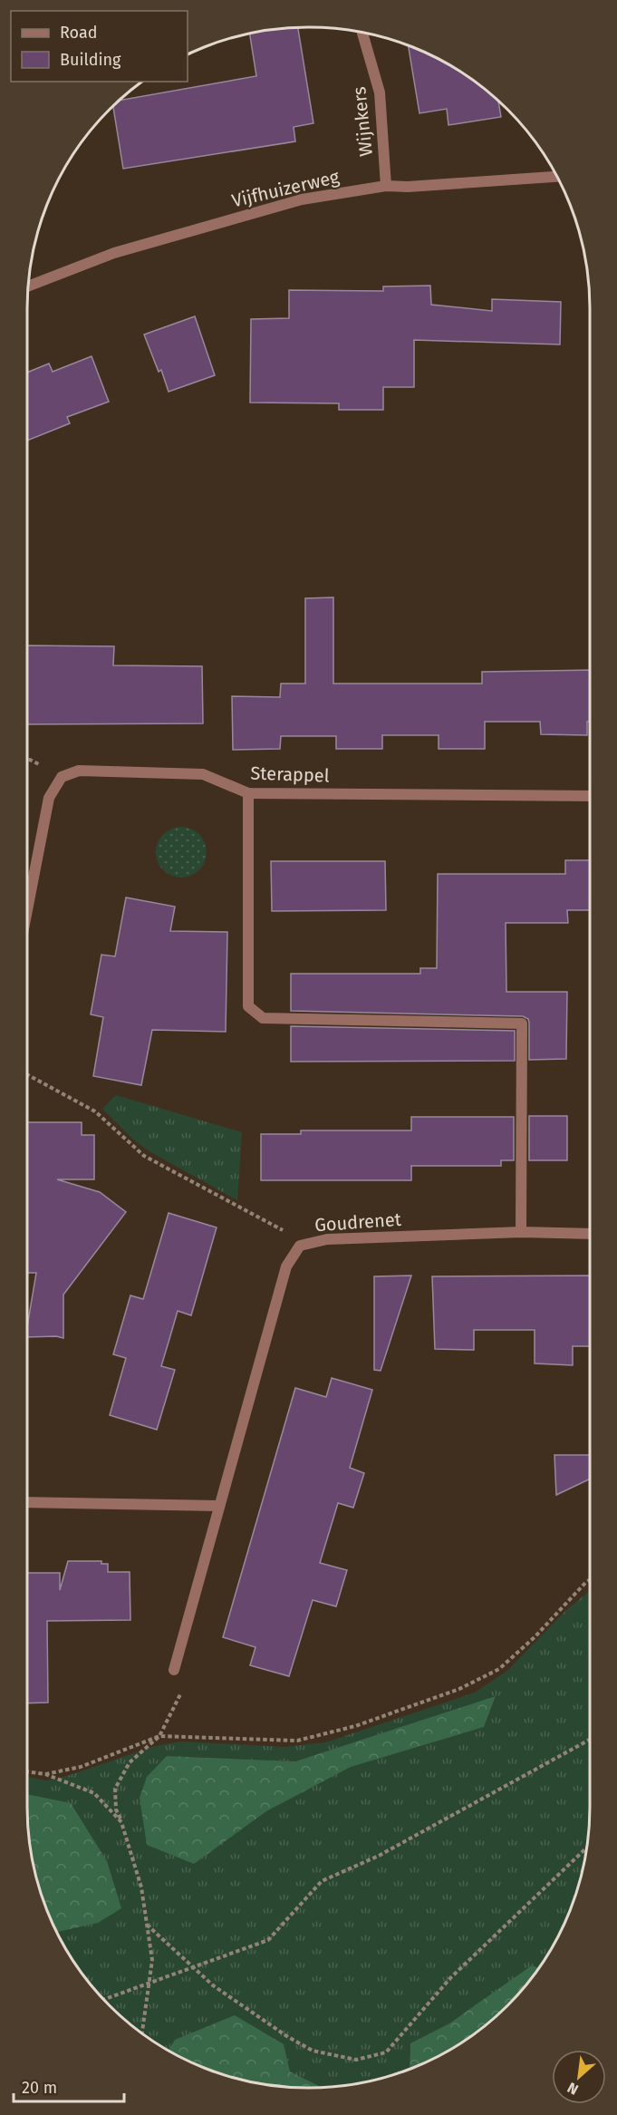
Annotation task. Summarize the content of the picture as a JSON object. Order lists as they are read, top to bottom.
{
  "streets": {
    "street": [
      "Wijnkers",
      "Vijfhuizerweg",
      "Sterappel",
      "Goudrenet"
    ]
  },
  "crossings": [
    ["Wijnkers", "Vijfhuizerweg"]
  ],
  "legend": ["Road", "Building"],
  "scale_bar": "20 m",
  "north": "bottom left"
}
